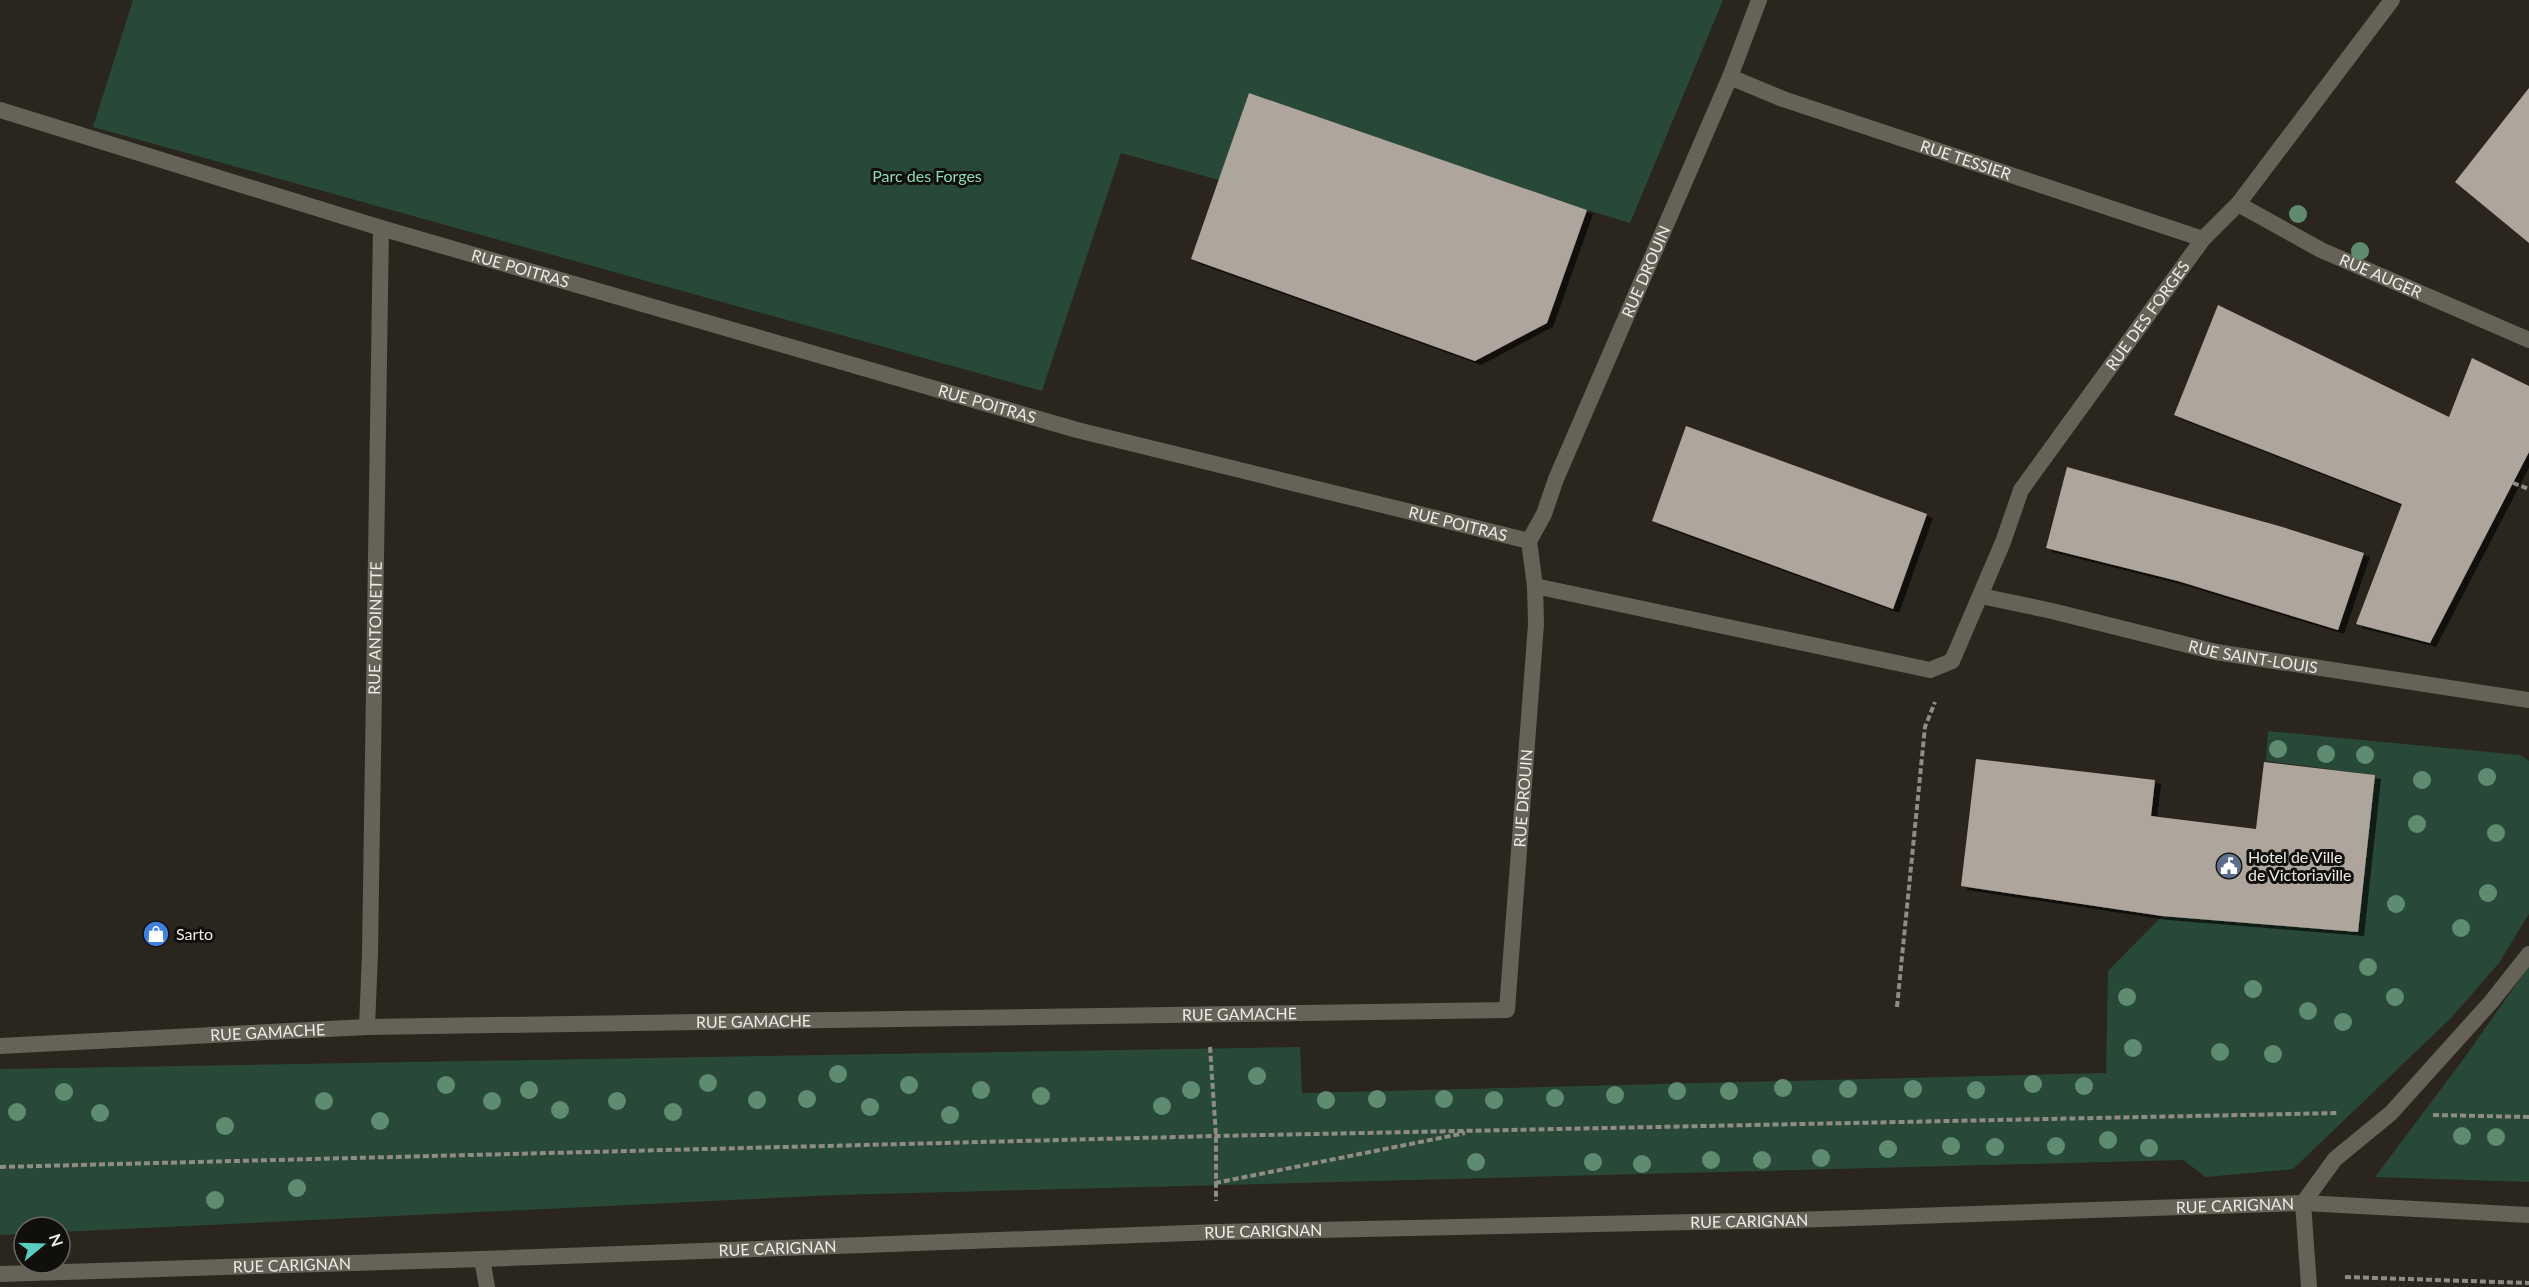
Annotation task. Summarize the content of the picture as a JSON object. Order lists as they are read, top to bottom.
{
  "streets": {
    "street": [
      "RUE TESSIER",
      "RUE POITRAS",
      "RUE DROUIN",
      "RUE AUGER",
      "RUE DES FORGES",
      "RUE ANTOINETTE",
      "RUE SAINT-LOUIS",
      "RUE GAMACHE",
      "RUE CARIGNAN"
    ]
  },
  "crossings": [
    ["RUE TESSIER", "RUE DROUIN"],
    ["RUE TESSIER", "RUE DES FORGES"],
    ["RUE POITRAS", "RUE DROUIN"],
    ["RUE POITRAS", "RUE ANTOINETTE"],
    ["RUE DROUIN", "RUE GAMACHE"],
    ["RUE AUGER", "RUE DES FORGES"],
    ["RUE DES FORGES", "RUE SAINT-LOUIS"],
    ["RUE ANTOINETTE", "RUE GAMACHE"]
  ],
  "parks": ["Parc des Forges"],
  "places": {
    "public building": ["Hotel de Ville de Victoriaville"],
    "shop": ["Sarto"]
  },
  "north": "right"
}
